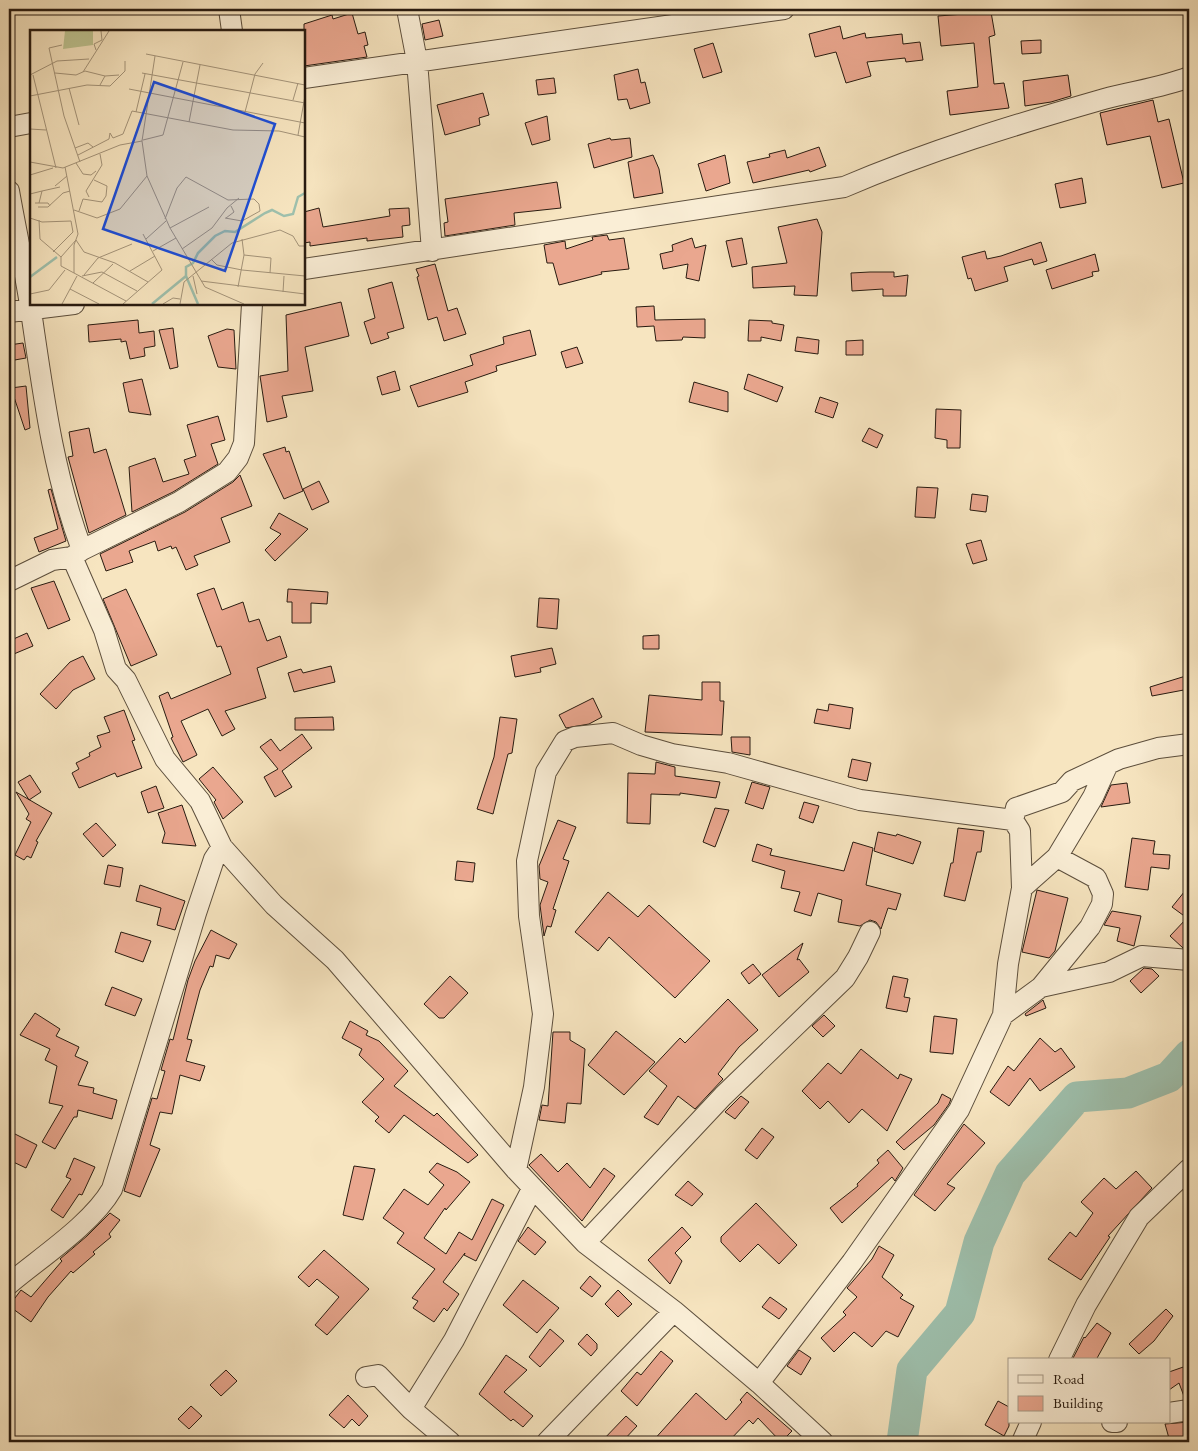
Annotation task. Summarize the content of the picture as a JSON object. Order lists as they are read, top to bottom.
{
  "legend": ["Road", "Building"]
}
